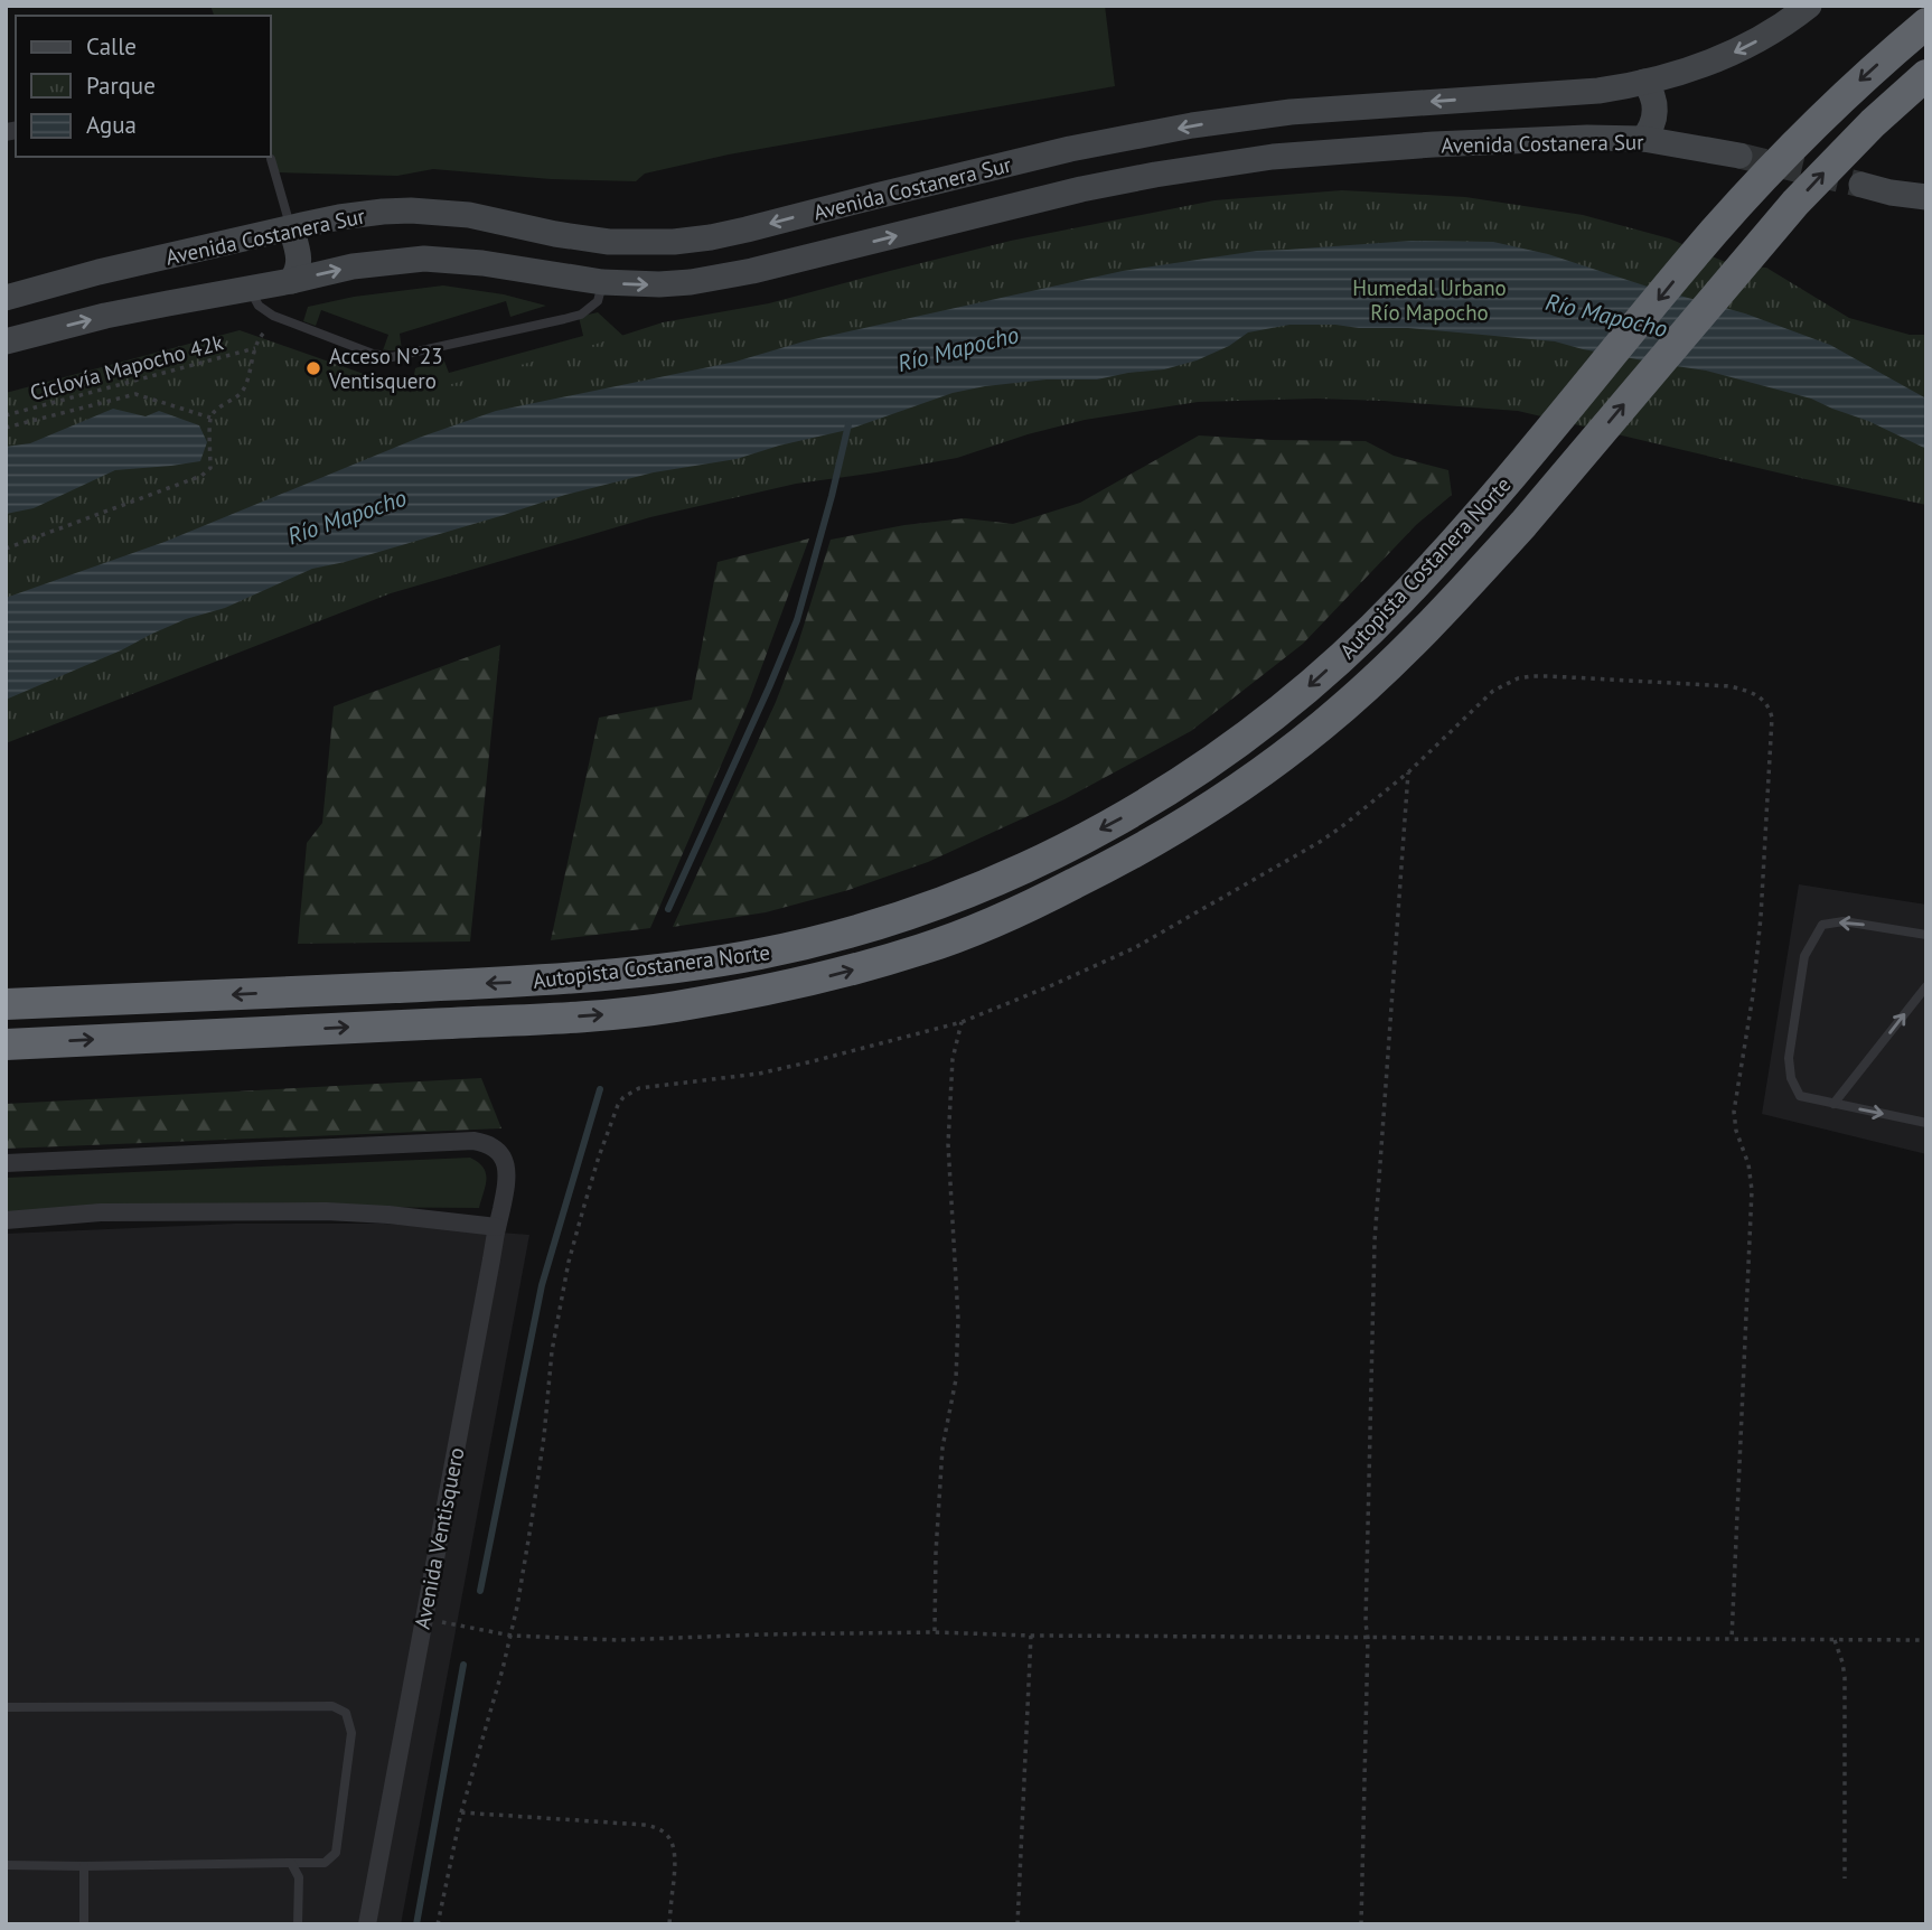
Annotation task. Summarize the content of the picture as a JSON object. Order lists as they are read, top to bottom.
{
  "streets": {
    "highway": ["Autopista Costanera Norte"],
    "street": ["Avenida Costanera Sur", "Avenida Ventisquero"],
    "path": ["Ciclovía Mapocho 42k"]
  },
  "water": ["Río Mapocho"],
  "parks": ["Humedal Urbano Río Mapocho"],
  "places": ["Acceso N°23 Ventisquero"],
  "legend": ["Calle", "Parque", "Agua"]
}
